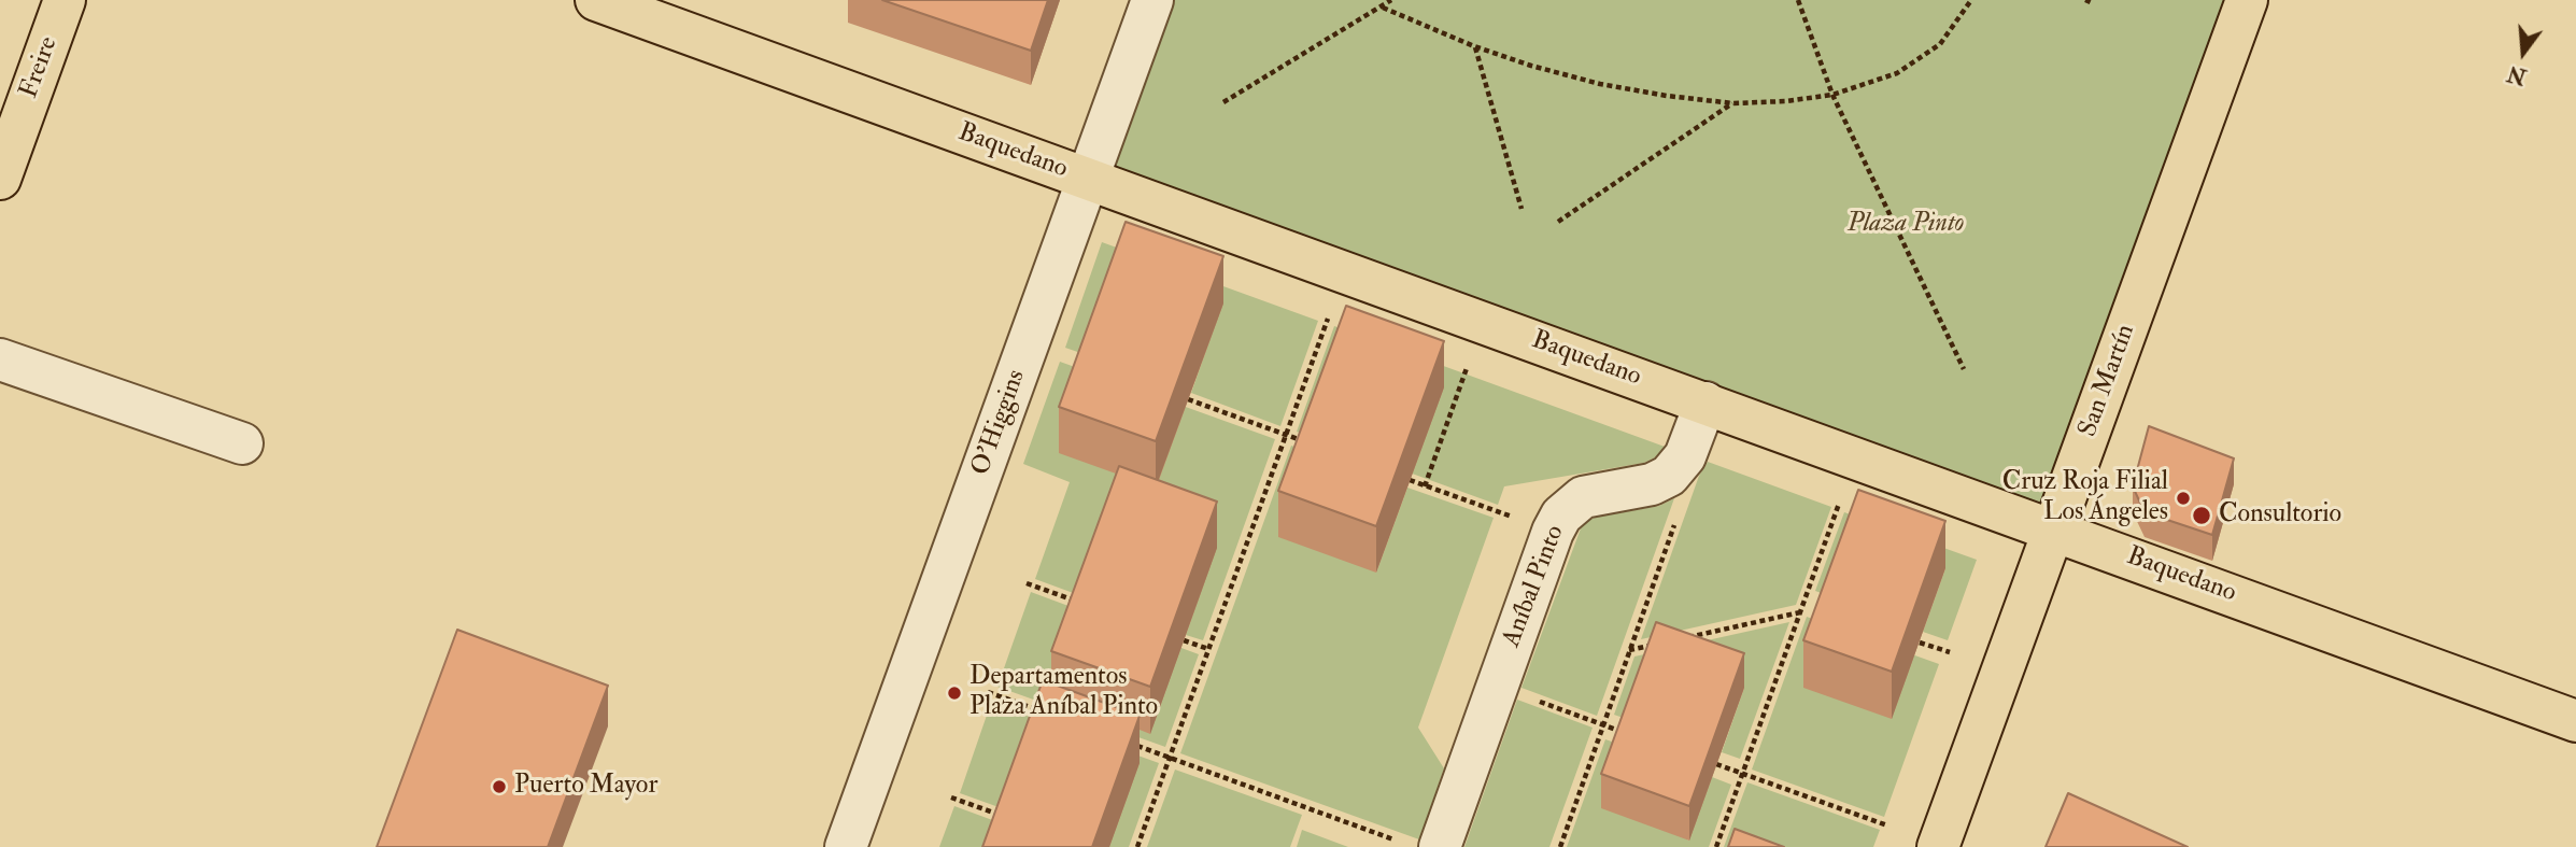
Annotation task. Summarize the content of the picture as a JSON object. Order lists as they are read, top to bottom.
{
  "streets": {
    "main road": ["Freire", "Baquedano", "San Martín"],
    "street": ["O'Higgins", "Aníbal Pinto"]
  },
  "crossings": [
    ["Baquedano", "San Martín"],
    ["Baquedano", "O'Higgins"],
    ["Baquedano", "Aníbal Pinto"]
  ],
  "parks": ["Plaza Pinto"],
  "places": [
    "Cruz Roja Filial Los Ángeles",
    "Consultorio",
    "Departamentos Plaza Aníbal Pinto",
    "Puerto Mayor"
  ],
  "north": "bottom"
}
